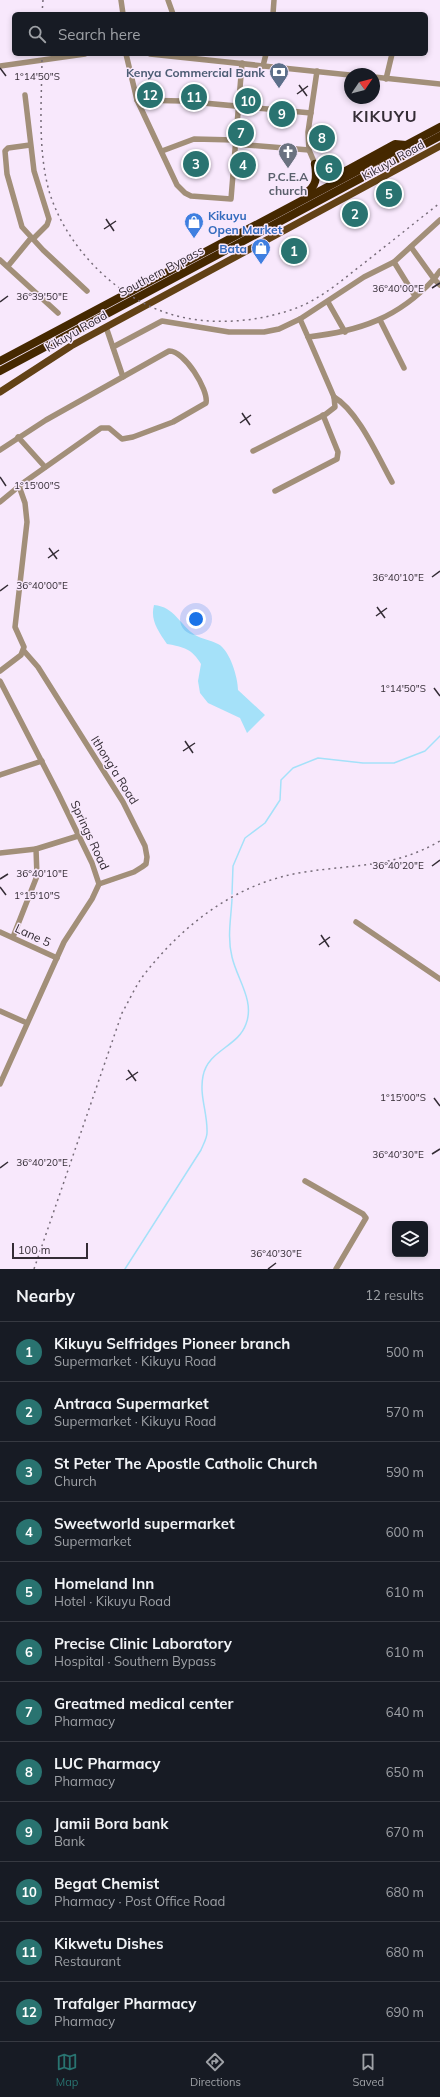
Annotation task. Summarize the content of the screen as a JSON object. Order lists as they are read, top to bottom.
{
  "streets": {
    "highway": ["Southern Bypass"],
    "main road": ["Kikuyu Road"],
    "street": ["Ithong'a Road", "Springs Road", "Lane 5"]
  },
  "crossings": [
    ["Ithong'a Road", "Springs Road"],
    ["Springs Road", "Lane 5"]
  ],
  "districts": ["KIKUYU"],
  "places": {
    "bank": ["Kenya Commercial Bank"],
    "church": ["P.C.E.A church"],
    "shop": ["Kikuyu Open Market", "Bata"]
  },
  "scale_bar": "100 m",
  "north": "top right",
  "page": {
    "search": "Search here",
    "pins": [
      "12",
      "11",
      "10",
      "9",
      "7",
      "8",
      "3",
      "4",
      "6",
      "5",
      "2",
      "1"
    ],
    "scale": "100 m",
    "heading": ["Nearby", "12 results"],
    "list": [
      {
        "mark": "1",
        "name": "Kikuyu Selfridges Pioneer branch",
        "note": "Supermarket · Kikuyu Road",
        "value": "500 m"
      },
      {
        "mark": "2",
        "name": "Antraca Supermarket",
        "note": "Supermarket · Kikuyu Road",
        "value": "570 m"
      },
      {
        "mark": "3",
        "name": "St Peter The Apostle Catholic Church",
        "note": "Church",
        "value": "590 m"
      },
      {
        "mark": "4",
        "name": "Sweetworld supermarket",
        "note": "Supermarket",
        "value": "600 m"
      },
      {
        "mark": "5",
        "name": "Homeland Inn",
        "note": "Hotel · Kikuyu Road",
        "value": "610 m"
      },
      {
        "mark": "6",
        "name": "Precise Clinic Laboratory",
        "note": "Hospital · Southern Bypass",
        "value": "610 m"
      },
      {
        "mark": "7",
        "name": "Greatmed medical center",
        "note": "Pharmacy",
        "value": "640 m"
      },
      {
        "mark": "8",
        "name": "LUC Pharmacy",
        "note": "Pharmacy",
        "value": "650 m"
      },
      {
        "mark": "9",
        "name": "Jamii Bora bank",
        "note": "Bank",
        "value": "670 m"
      },
      {
        "mark": "10",
        "name": "Begat Chemist",
        "note": "Pharmacy · Post Office Road",
        "value": "680 m"
      },
      {
        "mark": "11",
        "name": "Kikwetu Dishes",
        "note": "Restaurant",
        "value": "680 m"
      },
      {
        "mark": "12",
        "name": "Trafalger Pharmacy",
        "note": "Pharmacy",
        "value": "690 m"
      }
    ],
    "nav": ["Map", "Directions", "Saved"]
  },
  "coordinates": [
    "1°14'50\"S",
    "36°40'00\"E",
    "36°39'50\"E",
    "1°15'00\"S",
    "36°40'10\"E",
    "36°40'20\"E",
    "1°15'10\"S",
    "36°40'30\"E"
  ]
}
